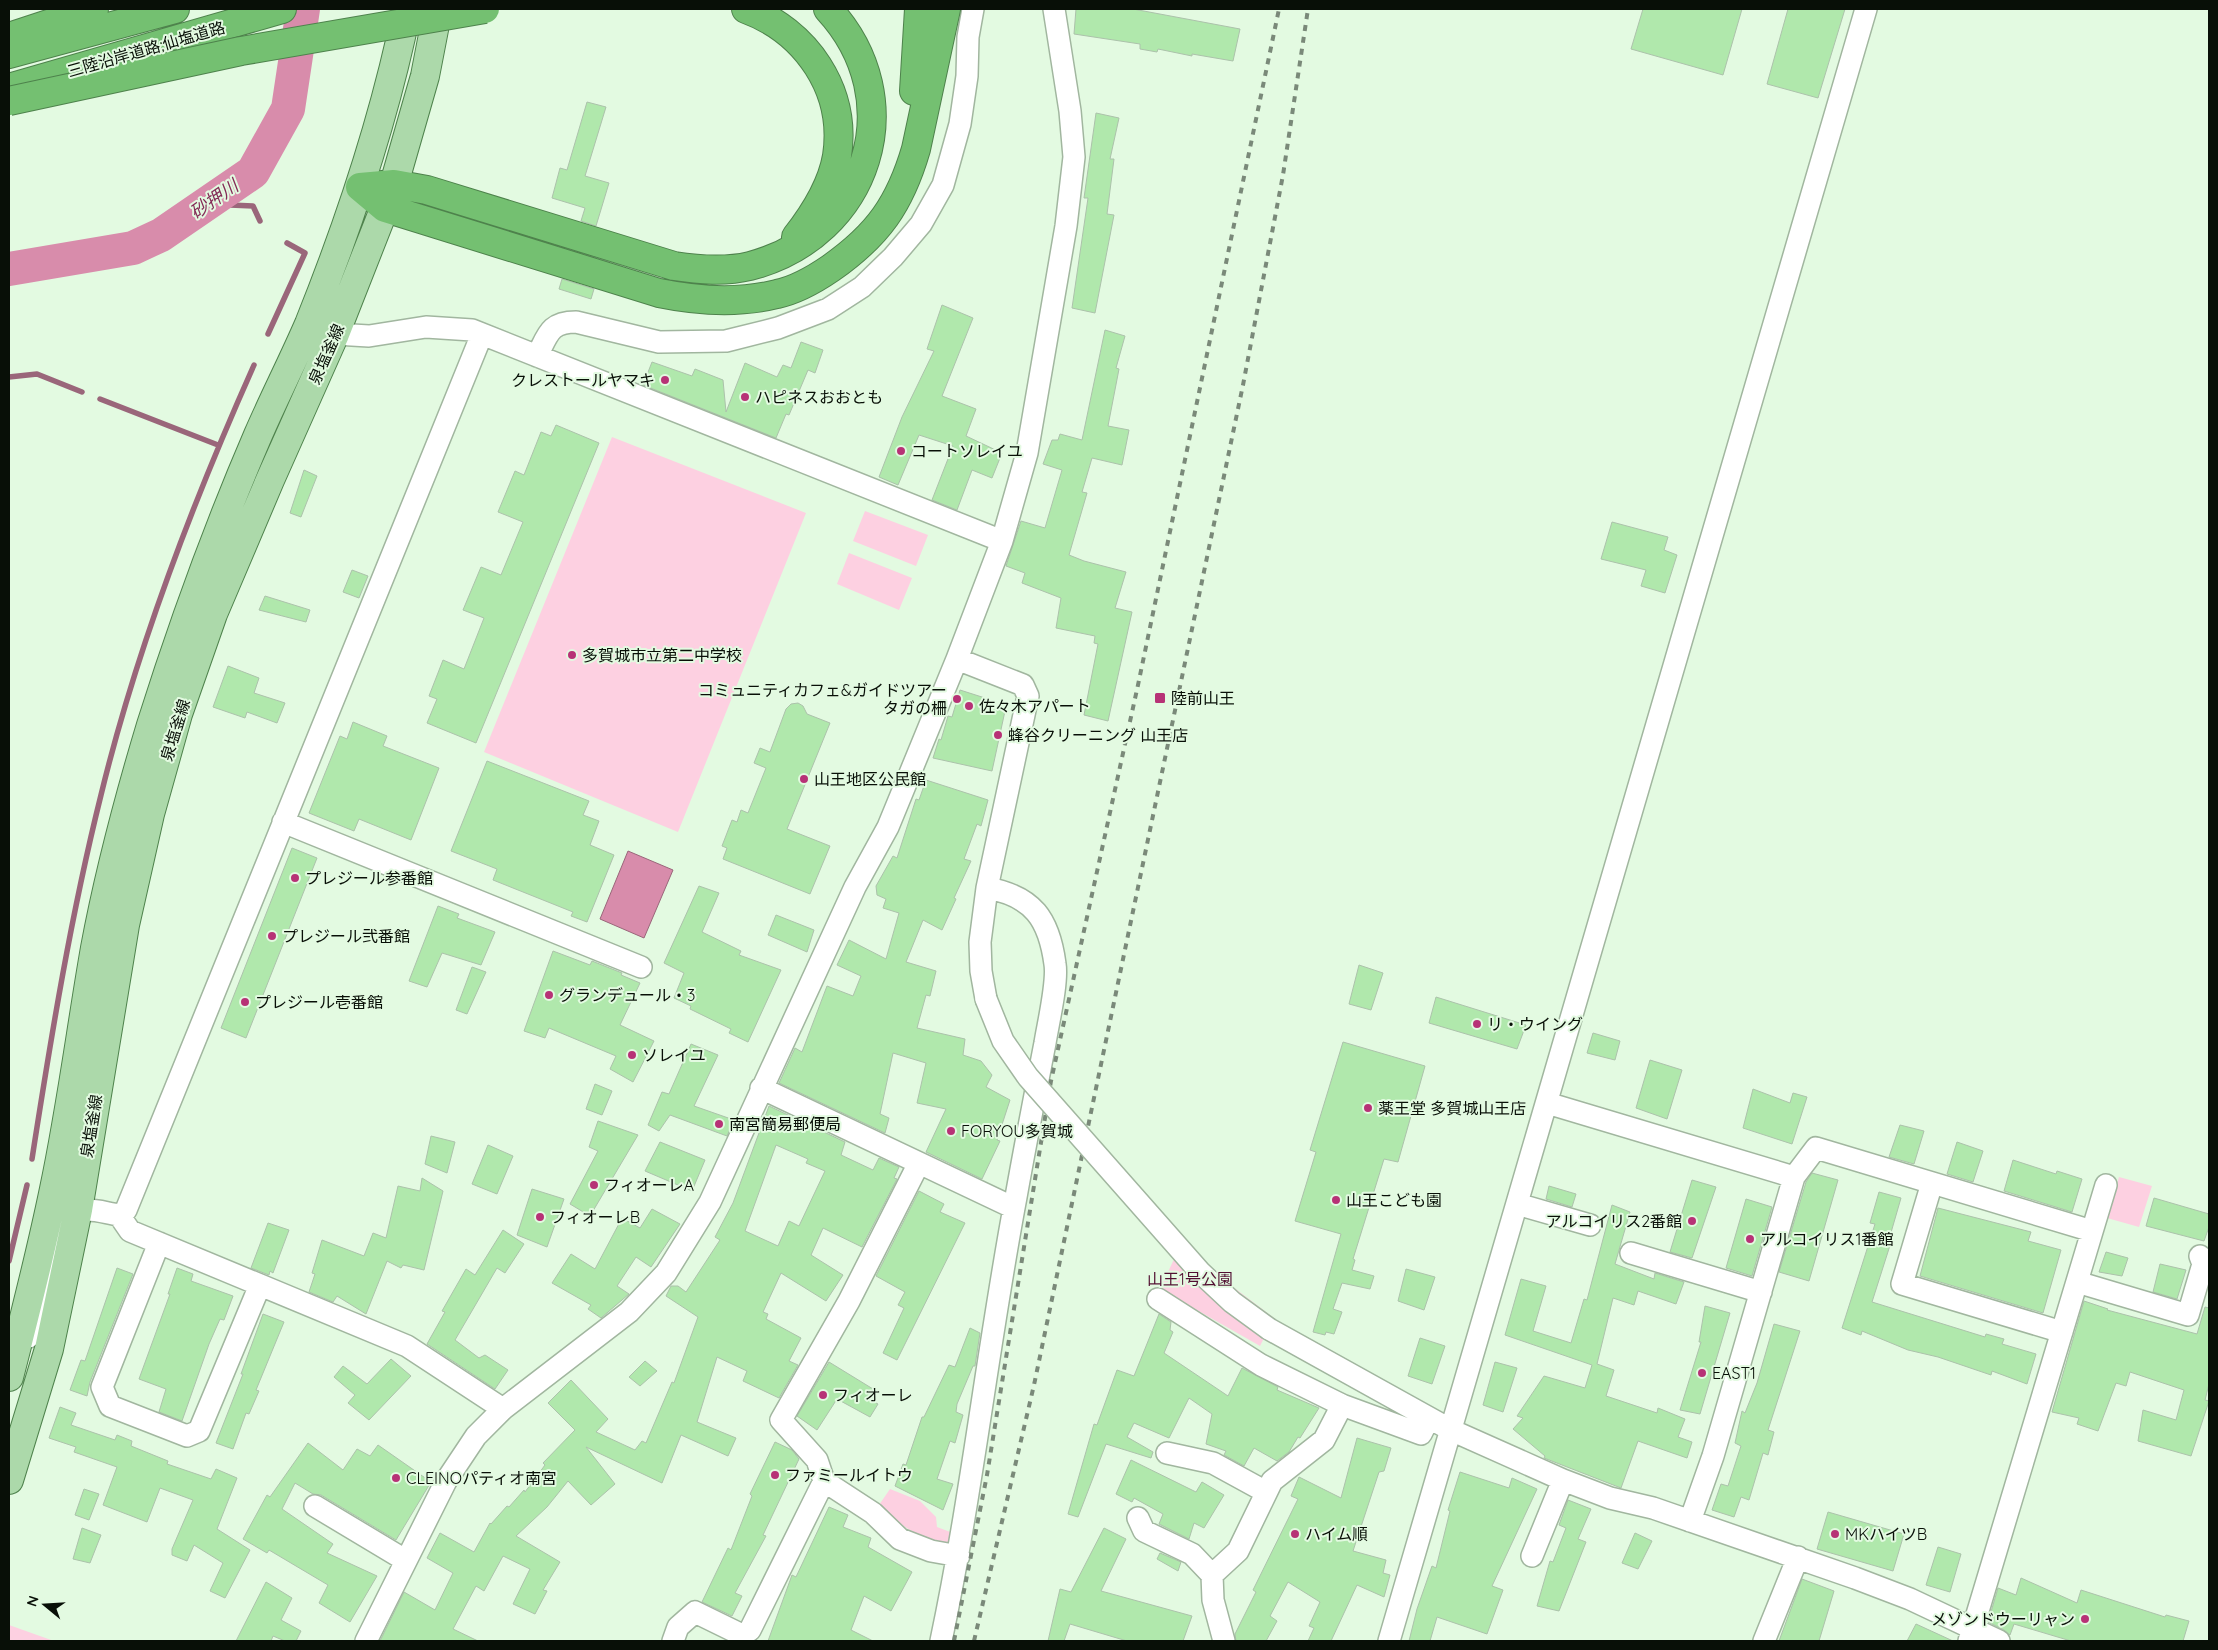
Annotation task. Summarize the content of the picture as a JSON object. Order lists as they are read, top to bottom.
{
  "streets": {
    "highway": ["三陸沿岸道路;仙塩道路"],
    "main road": ["泉塩釜線"]
  },
  "water": ["砂押川"],
  "parks": ["山王1号公園"],
  "places": {
    "other": [
      "クレストールヤマキ",
      "ハピネスおおとも",
      "コートソレイユ",
      "多賀城市立第二中学校",
      "コミュニティカフェ&ガイドツアー タガの柵",
      "佐々木アパート",
      "蜂谷クリーニング 山王店",
      "山王地区公民館",
      "プレジール参番館",
      "プレジール弐番館",
      "グランデュール・3",
      "プレジール壱番館",
      "リ・ウイング",
      "ソレイユ",
      "薬王堂 多賀城山王店",
      "南宮簡易郵便局",
      "FORYOU多賀城",
      "フィオーレA",
      "山王こども園",
      "フィオーレB",
      "アルコイリス2番館",
      "アルコイリス1番館",
      "EAST1",
      "フィオーレ",
      "ファミールイトウ",
      "CLEINOパティオ南宮",
      "ハイム順",
      "MKハイツB",
      "メゾンドウーリャン"
    ],
    "transit": ["陸前山王"]
  },
  "north": "left"
}
